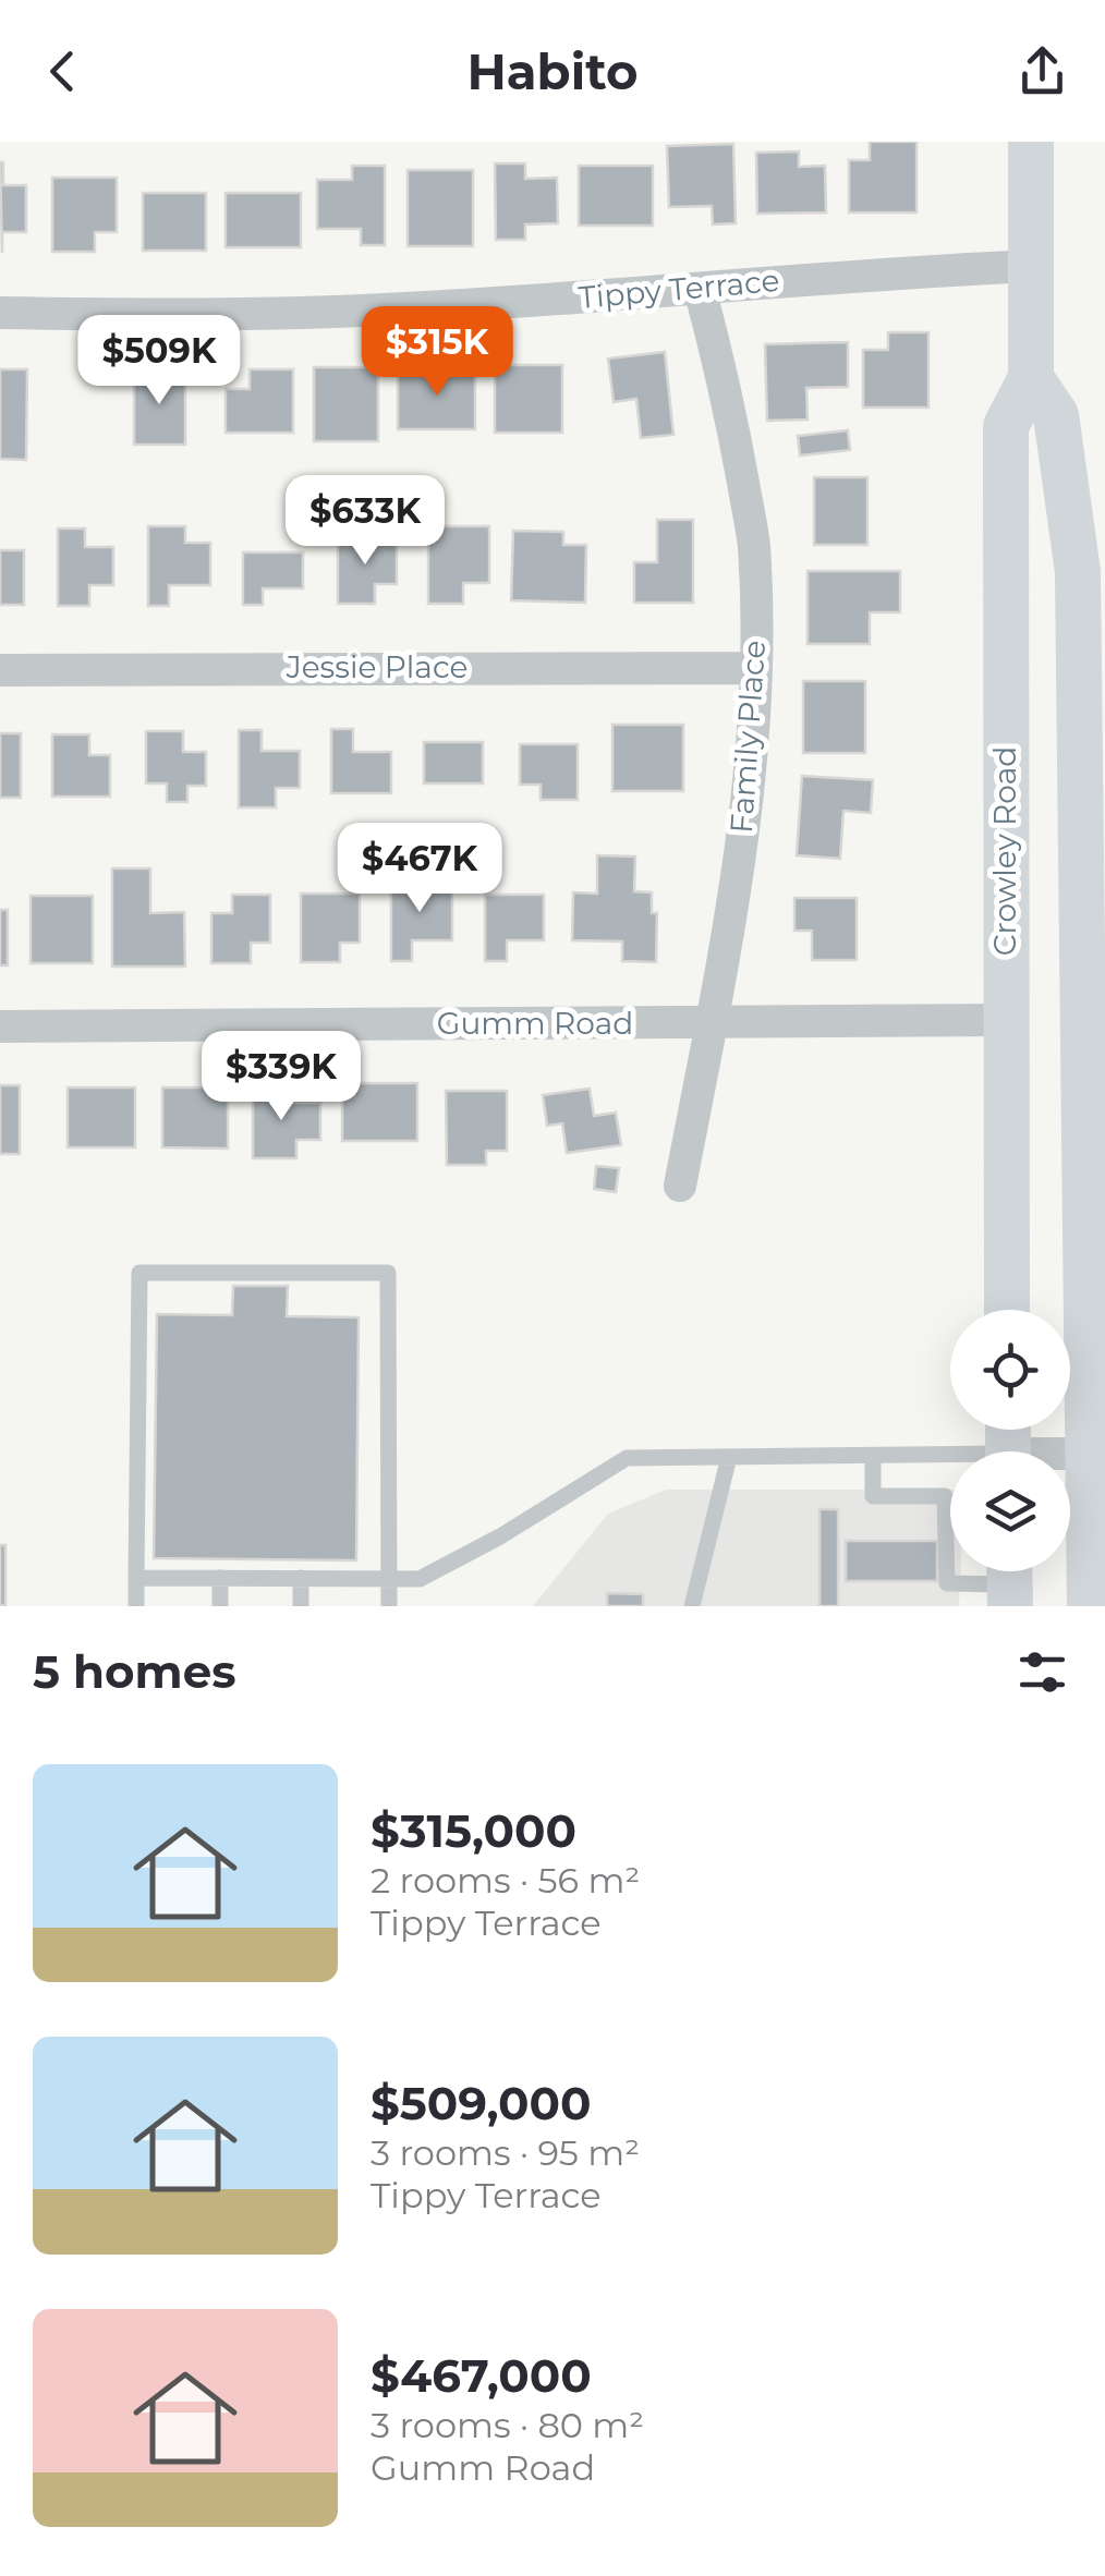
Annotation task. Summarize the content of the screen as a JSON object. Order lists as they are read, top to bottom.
{
  "streets": {
    "main road": ["Crowley Road"],
    "street": [
      "Tippy Terrace",
      "Jessie Place",
      "Family Place",
      "Gumm Road"
    ]
  },
  "crossings": [
    ["Tippy Terrace", "Family Place"],
    ["Tippy Terrace", "Crowley Road"],
    ["Jessie Place", "Family Place"],
    ["Family Place", "Gumm Road"],
    ["Crowley Road", "Gumm Road"]
  ],
  "page": {
    "header": "Habito",
    "price": [
      "$315K",
      "$509K",
      "$633K",
      "$467K",
      "$339K"
    ],
    "heading": "5 homes",
    "list": [
      {
        "name": "$315,000",
        "note": "2 rooms · 56 m² · Tippy Terrace"
      },
      {
        "name": "$509,000",
        "note": "3 rooms · 95 m² · Tippy Terrace"
      },
      {
        "name": "$467,000",
        "note": "3 rooms · 80 m² · Gumm Road"
      }
    ]
  }
}
